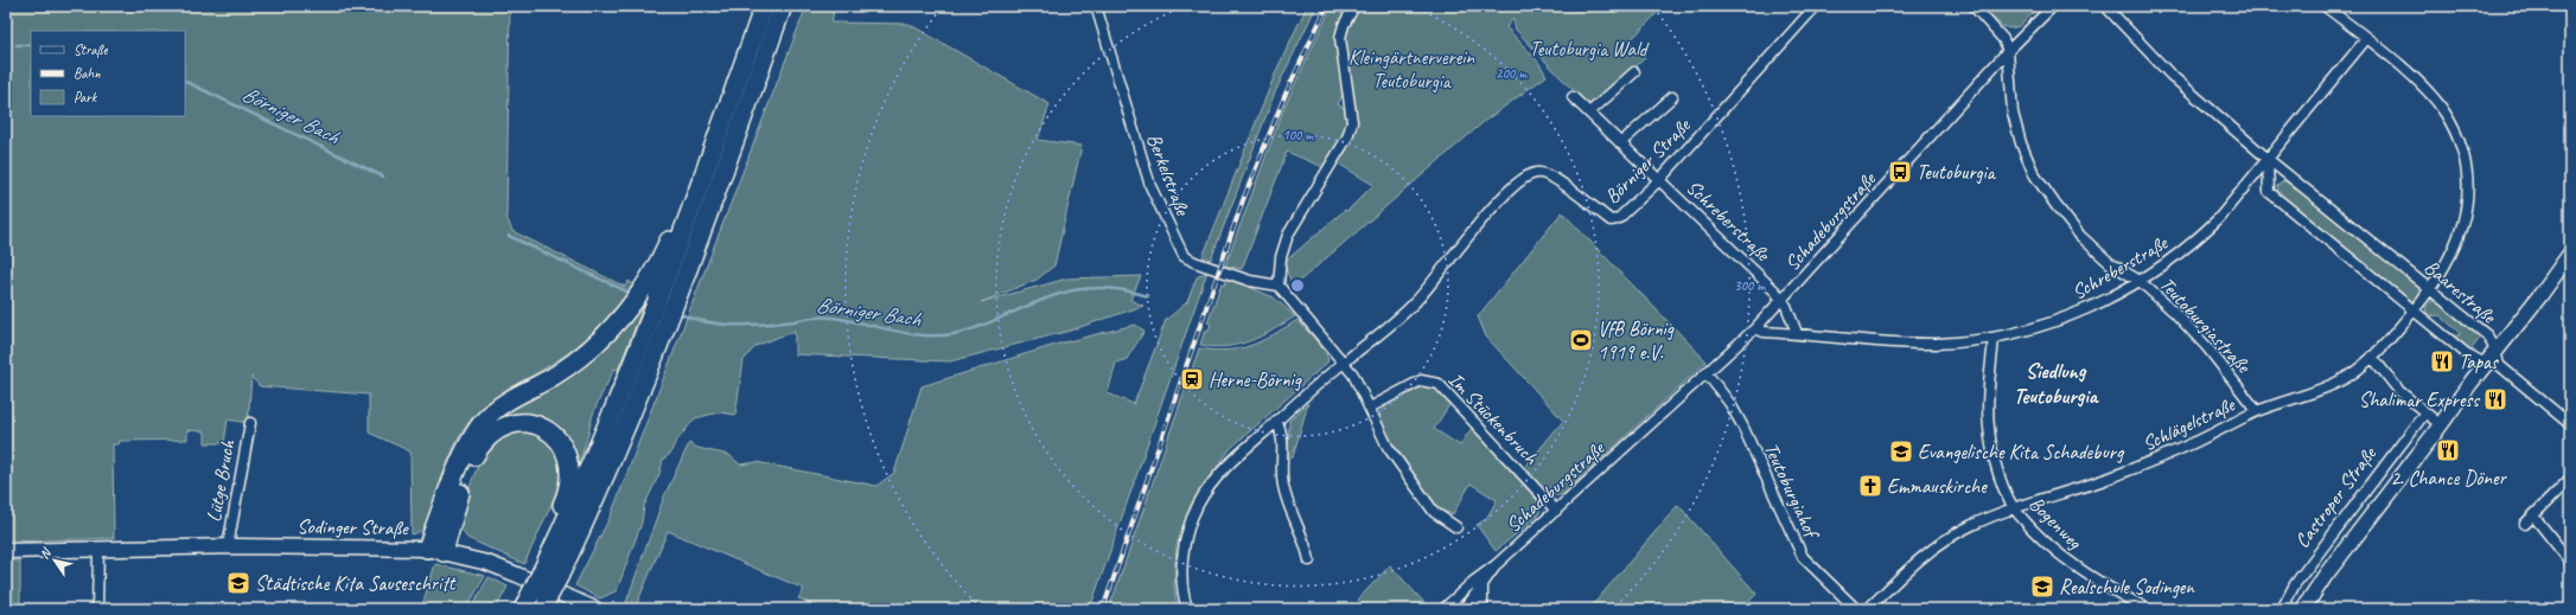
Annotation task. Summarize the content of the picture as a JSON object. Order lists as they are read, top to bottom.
{
  "streets": {
    "main road": ["Castroper Straße", "Sodinger Straße"],
    "street": [
      "Börniger Straße",
      "Berkelstraße",
      "Schreberstraße",
      "Schadeburgstraße",
      "Baarestraße",
      "Teutoburgiastraße",
      "Im Stückenbruch",
      "Schlägelstraße",
      "Lütge Bruch",
      "Teutoburgiahof",
      "Bogenweg"
    ]
  },
  "crossings": [
    ["Börniger Straße", "Schreberstraße"],
    ["Schreberstraße", "Schadeburgstraße"],
    ["Schreberstraße", "Baarestraße"],
    ["Schreberstraße", "Teutoburgiastraße"],
    ["Schreberstraße", "Schlägelstraße"],
    ["Schreberstraße", "Bogenweg"],
    ["Schadeburgstraße", "Teutoburgiastraße"],
    ["Schadeburgstraße", "Im Stückenbruch"],
    ["Schadeburgstraße", "Teutoburgiahof"],
    ["Baarestraße", "Schlägelstraße"],
    ["Baarestraße", "Castroper Straße"],
    ["Teutoburgiastraße", "Schlägelstraße"],
    ["Schlägelstraße", "Bogenweg"],
    ["Lütge Bruch", "Sodinger Straße"]
  ],
  "districts": ["Siedlung Teutoburgia"],
  "water": ["Börniger Bach"],
  "parks": ["Teutoburgia Wald", "Kleingärtnerverein Teutoburgia"],
  "places": {
    "bus stop": ["Teutoburgia"],
    "sports": ["VfB Börnig 1919 e.V."],
    "restaurant": ["Tapas", "Shalimar Express", "2. Chance Döner"],
    "station": ["Herne-Börnig"],
    "school or university": ["Evangelische Kita Schadeburg", "Städtische Kita Sauseschritt", "Realschule Sodingen"],
    "church": ["Emmauskirche"]
  },
  "legend": ["Straße", "Bahn", "Park"],
  "north": "top left",
  "rings": ["200 m", "100 m", "300 m"]
}
